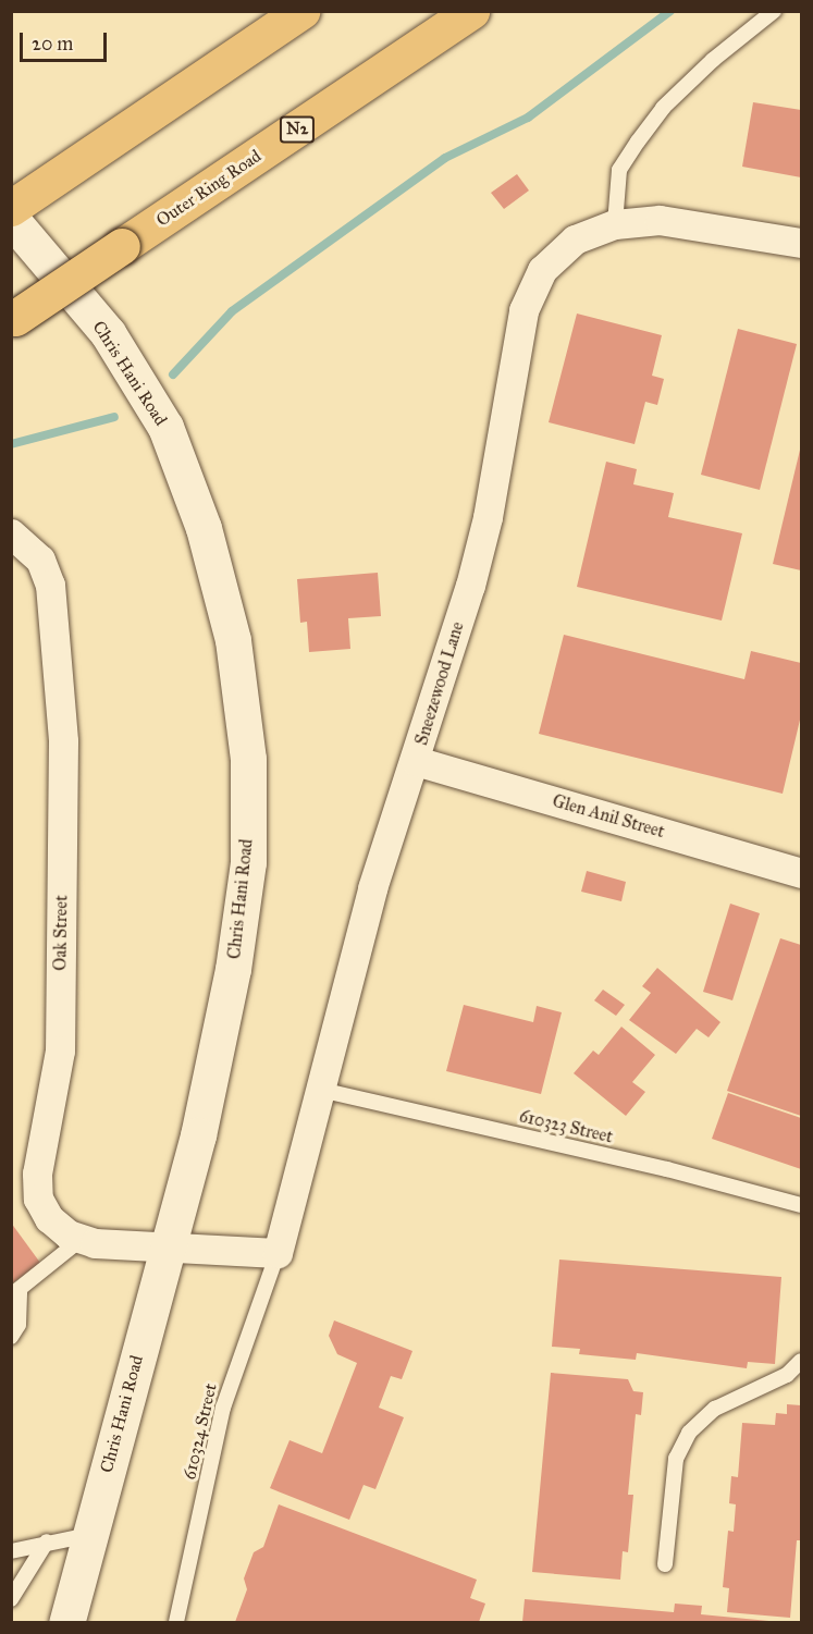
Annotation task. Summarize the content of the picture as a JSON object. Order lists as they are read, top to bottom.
{
  "streets": {
    "highway": ["N2", "Outer Ring Road"],
    "street": [
      "Chris Hani Road",
      "Sneezewood Lane",
      "Glen Anil Street",
      "Oak Street"
    ],
    "lane": ["610323 Street", "610324 Street"]
  },
  "crossings": [
    ["Chris Hani Road", "Oak Street"],
    ["Sneezewood Lane", "Glen Anil Street"],
    ["Sneezewood Lane", "610323 Street"],
    ["Sneezewood Lane", "610324 Street"]
  ],
  "scale_bar": "20 m"
}
